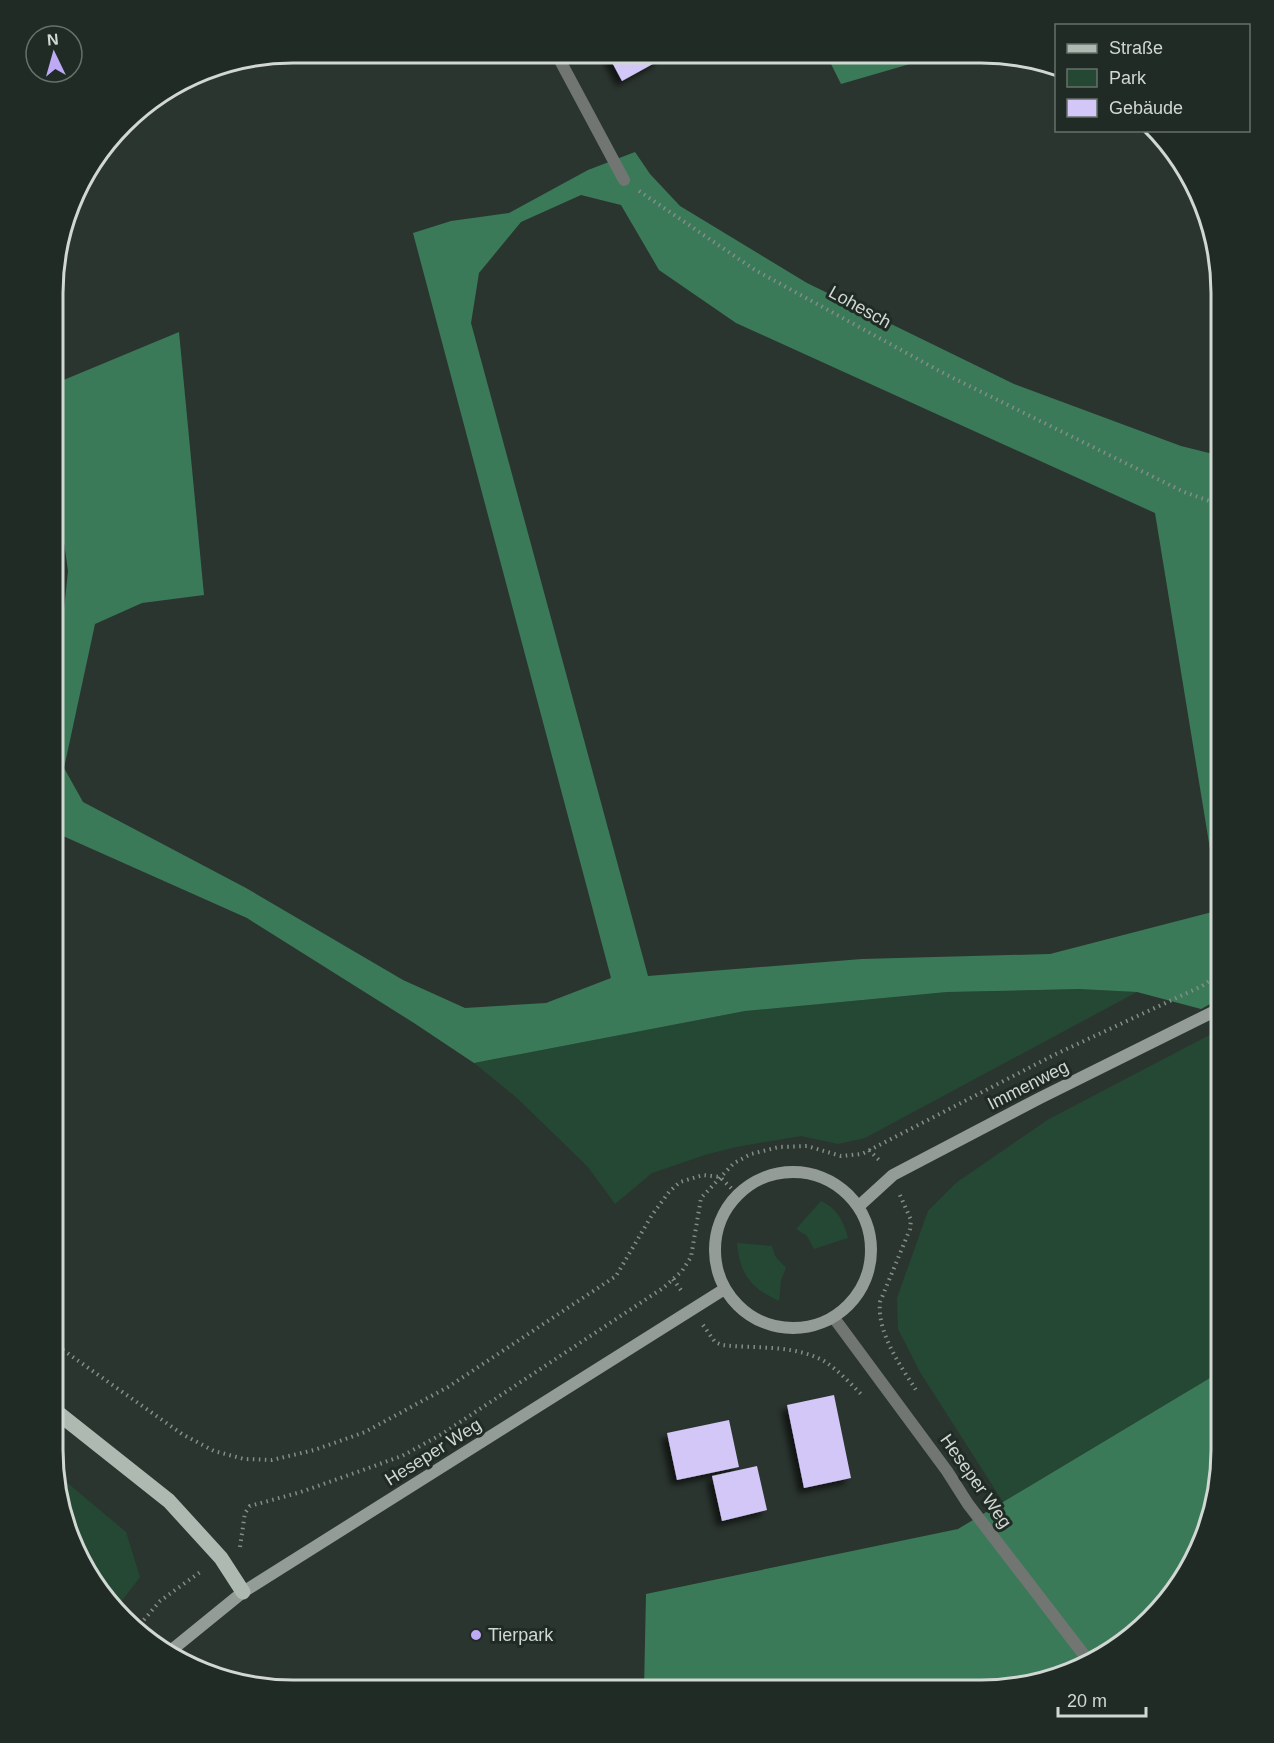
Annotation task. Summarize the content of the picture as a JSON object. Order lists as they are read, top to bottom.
{
  "streets": {
    "street": ["Immenweg", "Heseper Weg"],
    "path": ["Lohesch"]
  },
  "crossings": [
    ["Immenweg", "Heseper Weg"]
  ],
  "places": ["Tierpark"],
  "legend": ["Straße", "Park", "Gebäude"],
  "scale_bar": "20 m",
  "north": "top"
}
